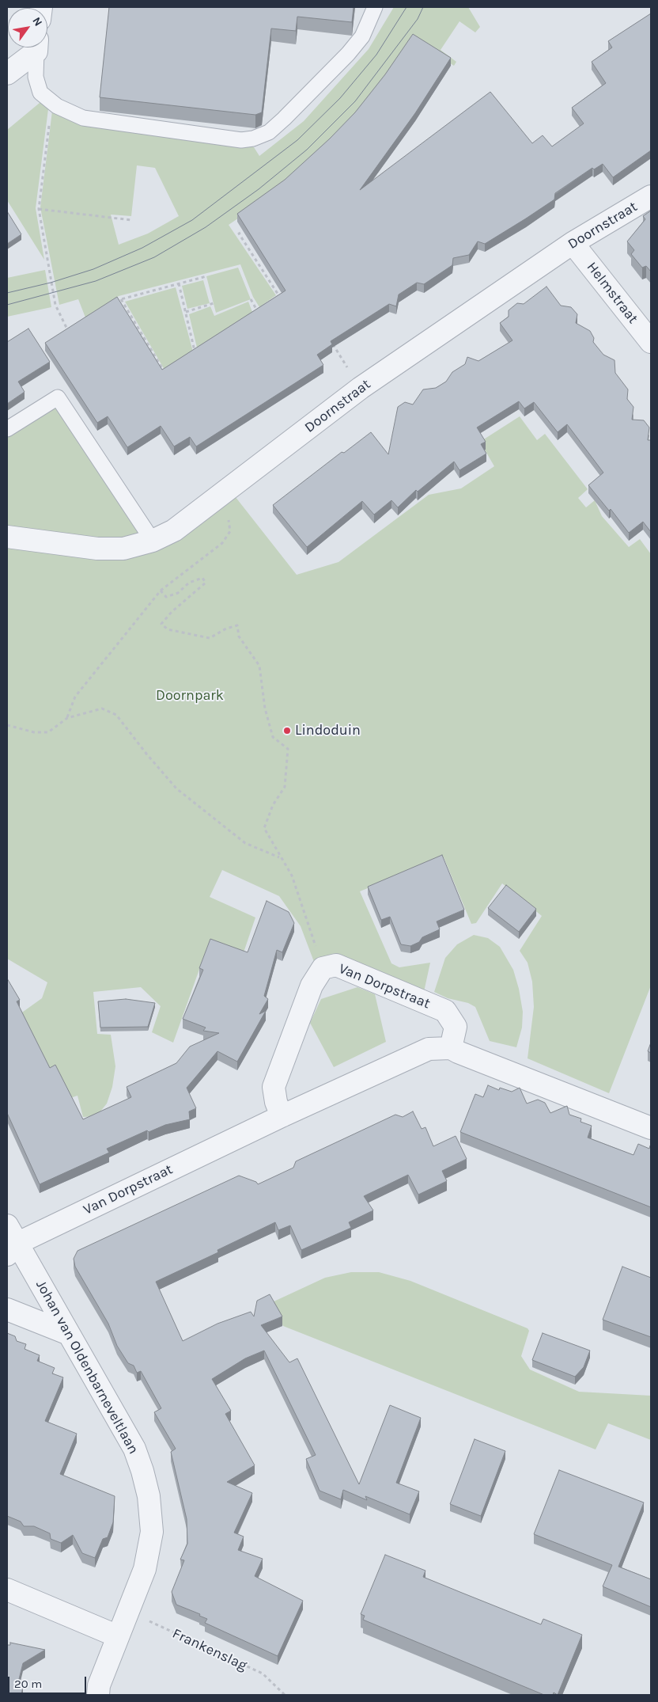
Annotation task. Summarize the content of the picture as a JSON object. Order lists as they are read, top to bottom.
{
  "streets": {
    "street": [
      "Doornstraat",
      "Helmstraat",
      "Van Dorpstraat",
      "Johan van Oldenbarneveltlaan"
    ],
    "path": ["Frankenslag"]
  },
  "crossings": [
    ["Doornstraat", "Helmstraat"],
    ["Van Dorpstraat", "Johan van Oldenbarneveltlaan"],
    ["Johan van Oldenbarneveltlaan", "Frankenslag"]
  ],
  "parks": ["Doornpark"],
  "places": ["Lindoduin"],
  "scale_bar": "20 m",
  "north": "top right"
}
